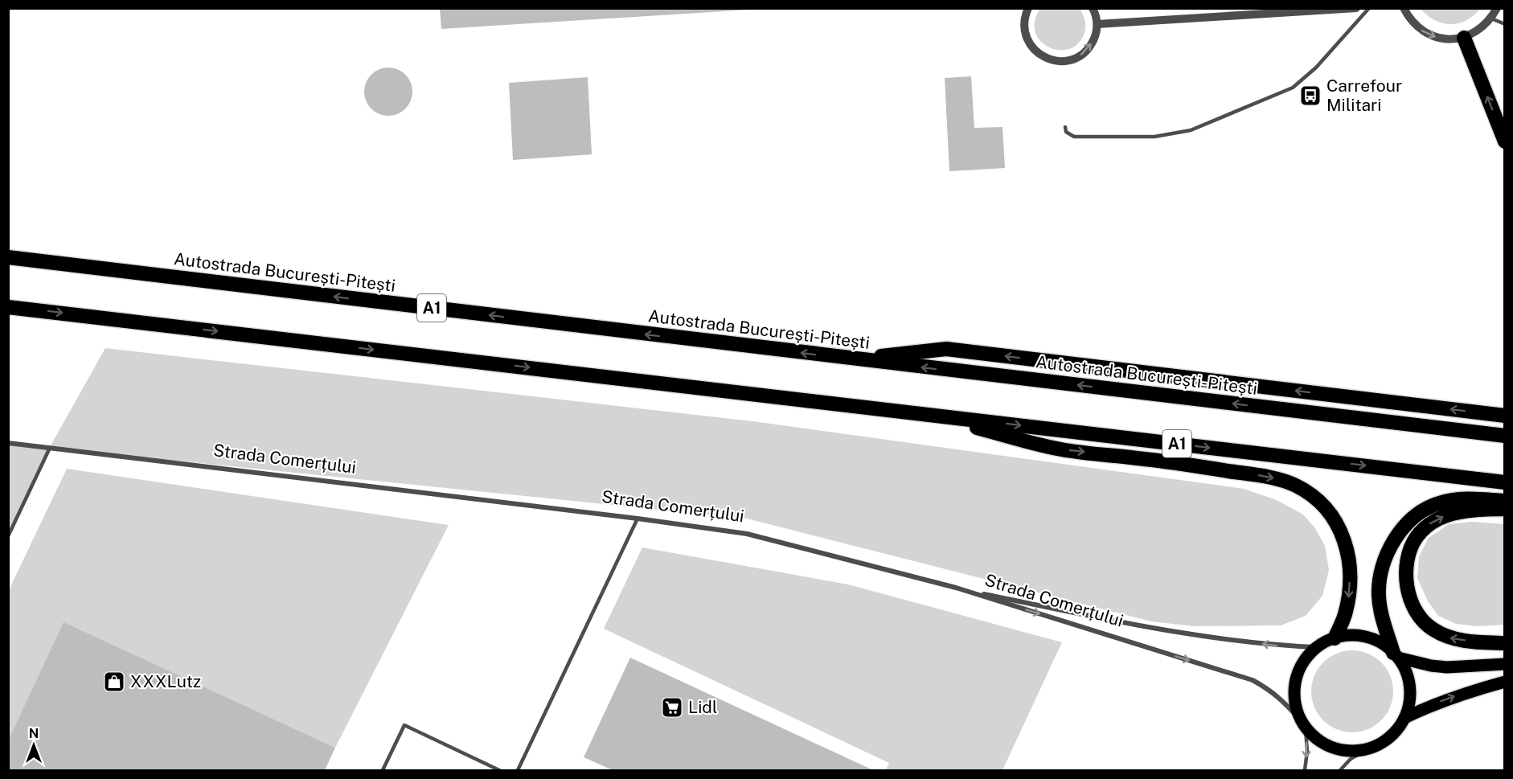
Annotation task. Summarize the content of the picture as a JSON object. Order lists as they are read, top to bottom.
{
  "streets": {
    "highway": ["Autostrada București-Pitești", "A1"],
    "street": ["Strada Comerțului"]
  },
  "places": {
    "bus stop": ["Carrefour Militari"],
    "shop": ["XXXLutz"],
    "supermarket": ["Lidl"]
  },
  "north": "top"
}
